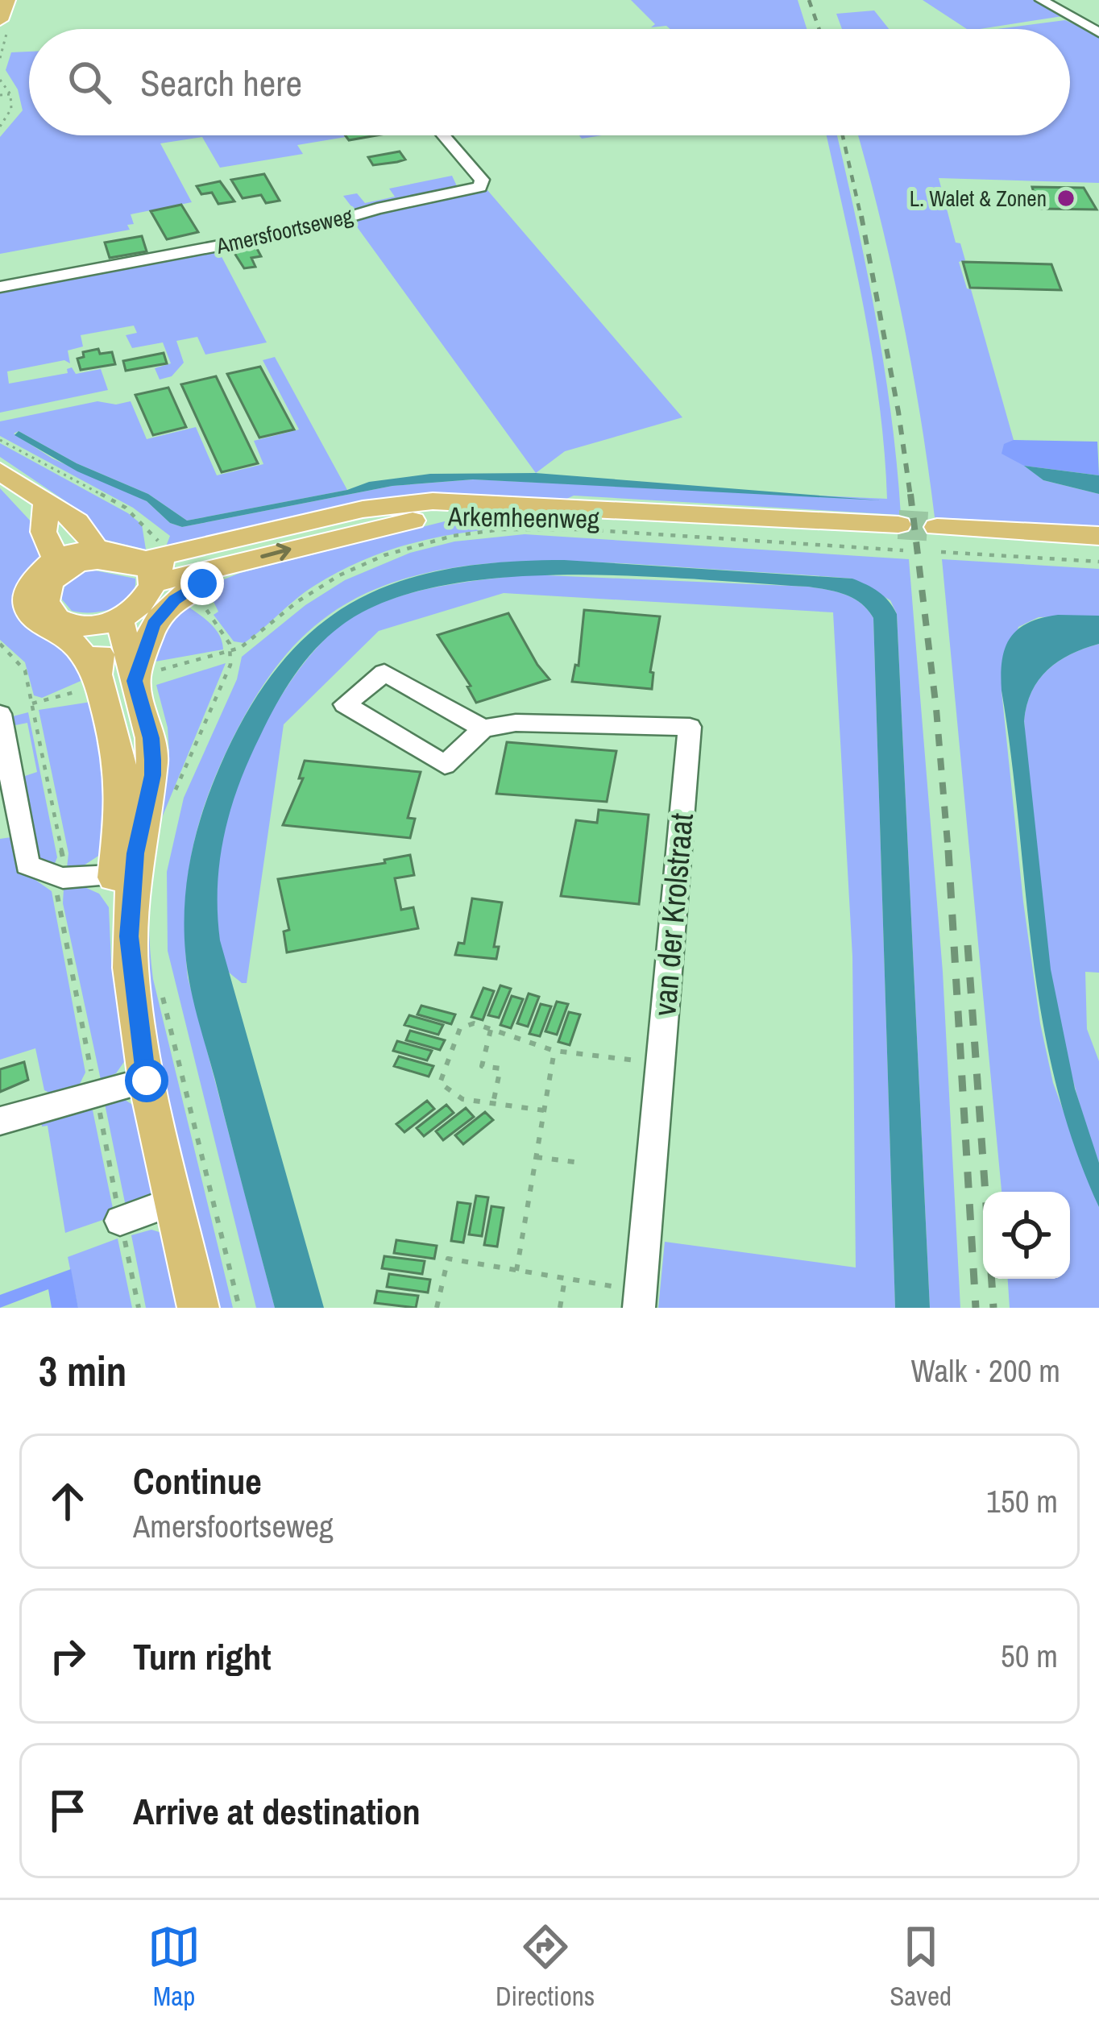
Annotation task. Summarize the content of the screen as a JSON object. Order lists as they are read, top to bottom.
{
  "streets": {
    "main road": ["Arkemheenweg"],
    "street": ["Amersfoortseweg", "van der Krolstraat"]
  },
  "places": ["L. Walet & Zonen"],
  "page": {
    "search": "Search here",
    "heading": ["3 min", "Walk · 200 m"],
    "list": [
      ["Continue", "Amersfoortseweg", "150 m"],
      ["Turn right", "50 m"],
      "Arrive at destination"
    ],
    "nav": ["Map", "Directions", "Saved"]
  }
}
